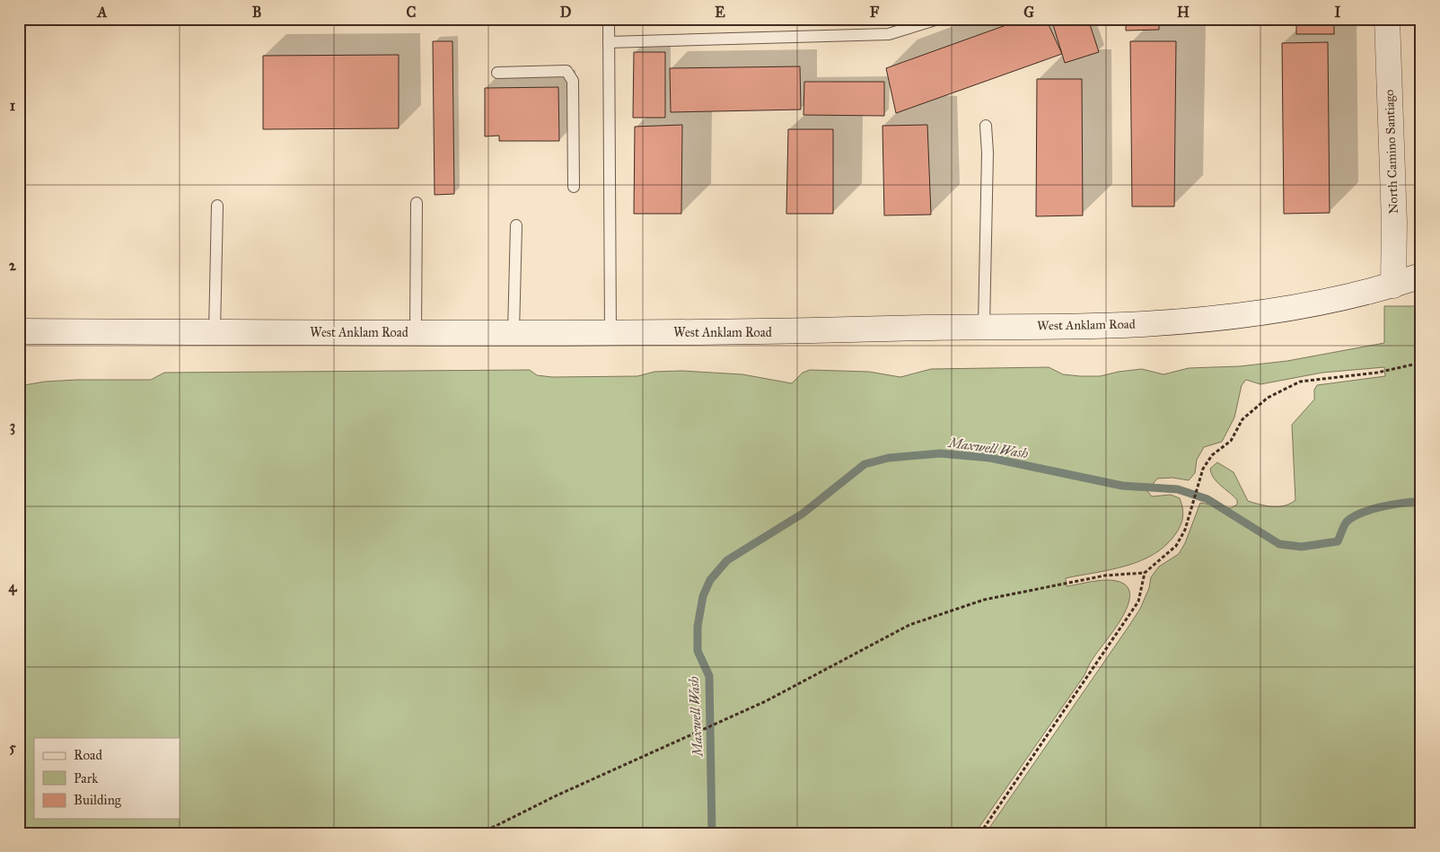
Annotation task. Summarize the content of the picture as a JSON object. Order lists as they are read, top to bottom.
{
  "streets": {
    "main road": ["North Camino Santiago", "West Anklam Road"]
  },
  "crossings": [
    ["North Camino Santiago", "West Anklam Road"]
  ],
  "water": ["Maxwell Wash"],
  "legend": ["Road", "Park", "Building"],
  "grid": {
    "columns": [
      "A",
      "B",
      "C",
      "D",
      "E",
      "F",
      "G",
      "H",
      "I"
    ],
    "rows": [
      "1",
      "2",
      "3",
      "4",
      "5"
    ]
  }
}
